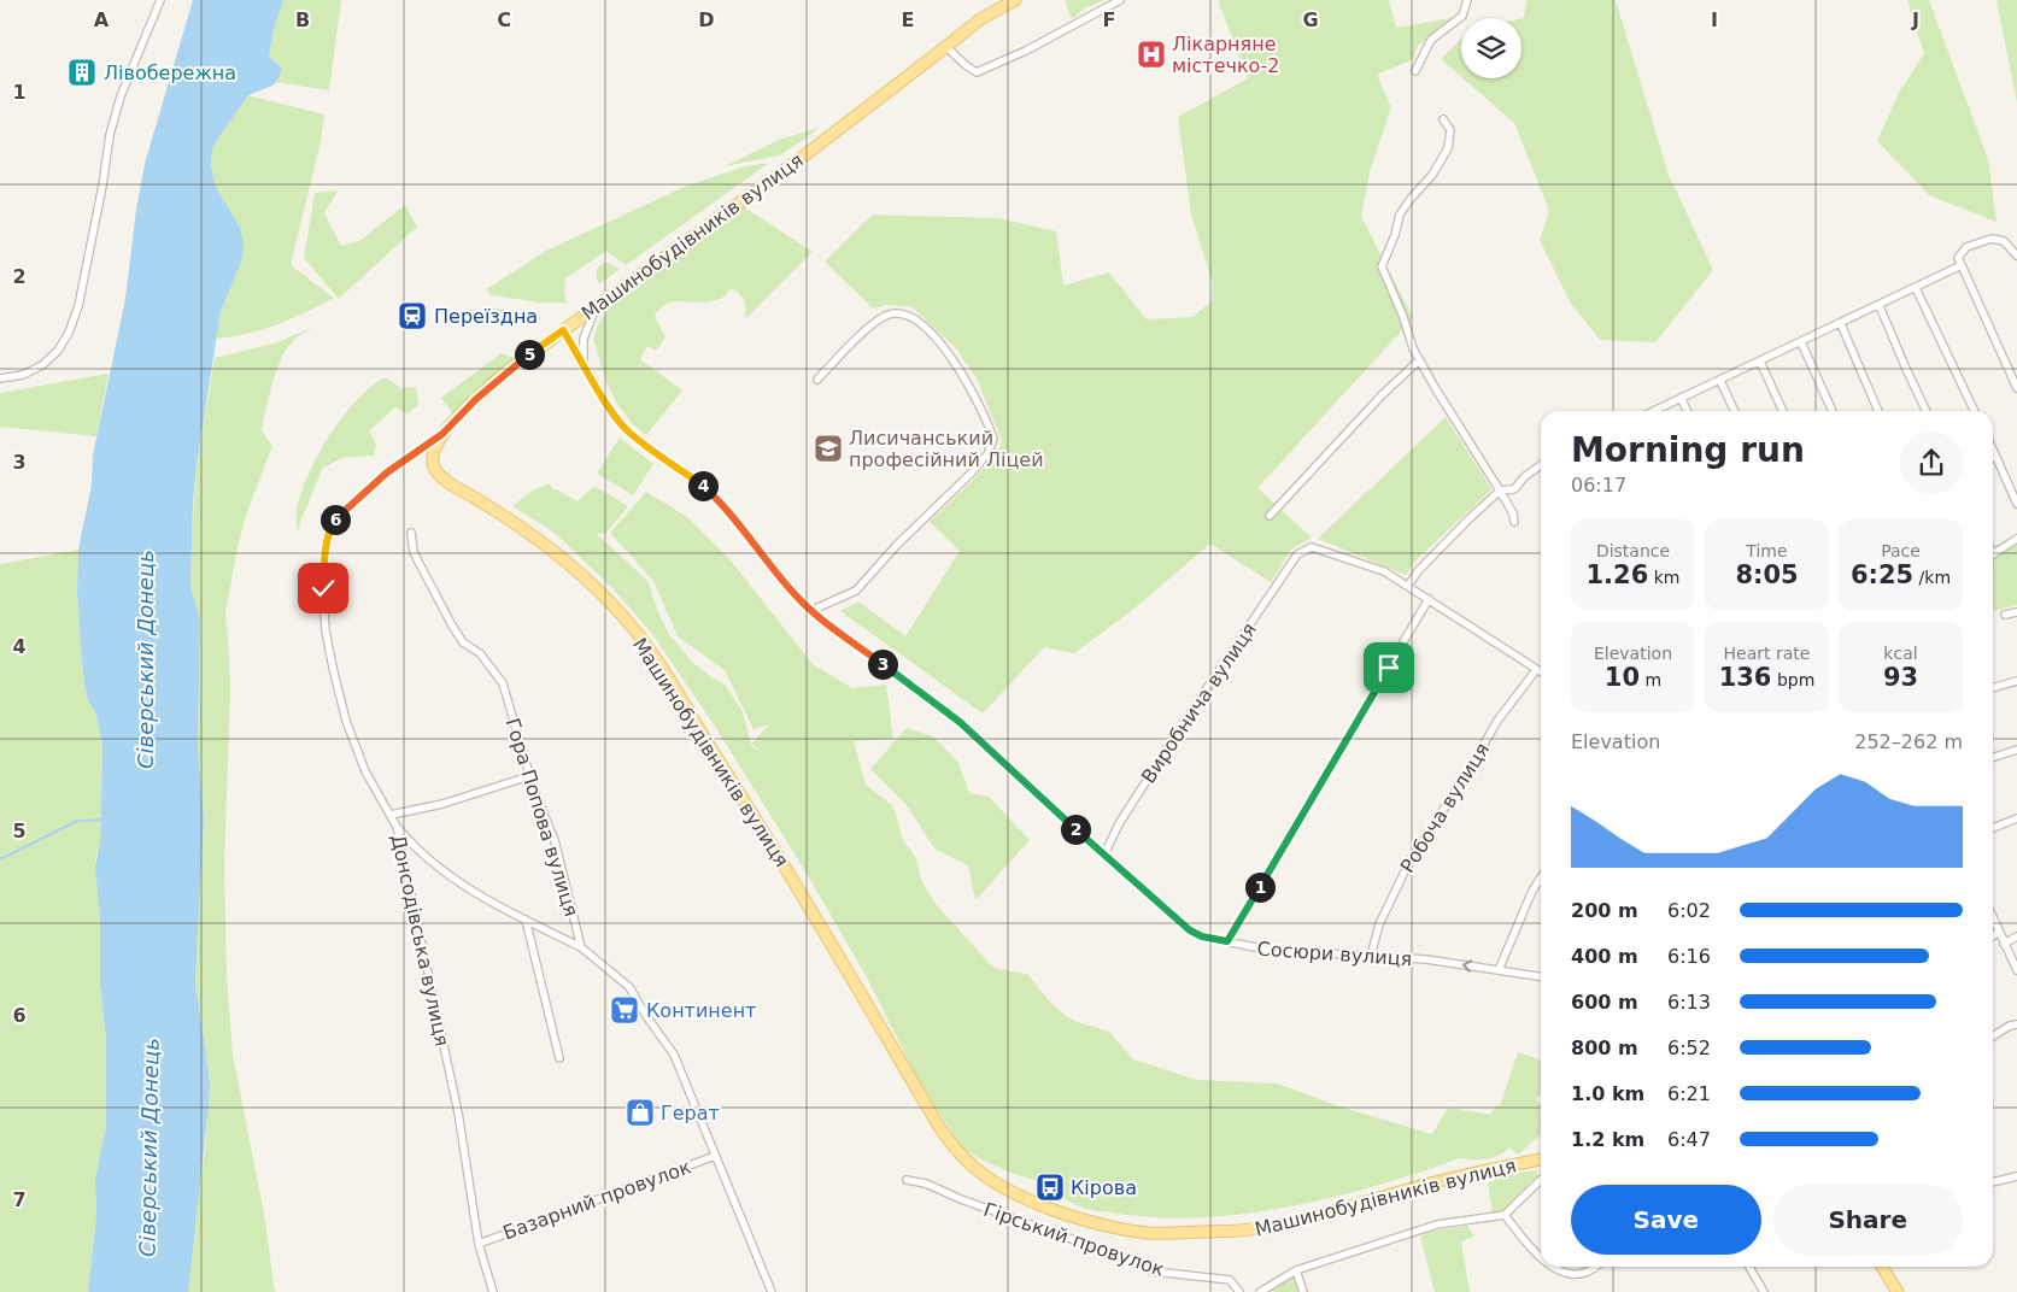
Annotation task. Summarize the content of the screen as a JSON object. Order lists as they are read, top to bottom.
{
  "streets": {
    "main road": ["Машинобудівників вулиця"],
    "street": [
      "Виробнича вулиця",
      "Робоча вулиця",
      "Гора Попова вулиця",
      "Донсодівська вулиця",
      "Сосюри вулиця",
      "Базарний провулок",
      "Гірський провулок"
    ]
  },
  "crossings": [
    ["Машинобудівників вулиця", "Донсодівська вулиця"],
    ["Машинобудівників вулиця", "Сосюри вулиця"],
    ["Виробнича вулиця", "Сосюри вулиця"],
    ["Робоча вулиця", "Сосюри вулиця"],
    ["Донсодівська вулиця", "Базарний провулок"]
  ],
  "water": ["Сіверський Донець"],
  "places": {
    "hospital": ["Лікарняне містечко-2"],
    "building": ["Лівобережна"],
    "station": ["Переїздна"],
    "school or university": ["Лисичанський професійний Ліцей"],
    "supermarket": ["Континент"],
    "shop": ["Герат"],
    "bus stop": ["Кірова"]
  },
  "page": {
    "pins": [
      "5",
      "4",
      "6",
      "3",
      "2",
      "1"
    ],
    "heading": ["Morning run", "06:17"],
    "stats": [
      ["Distance", "1.26 km"],
      ["Time", "8:05"],
      ["Pace", "6:25 /km"],
      ["Elevation", "10 m"],
      ["Heart rate", "136 bpm"],
      ["kcal", "93"]
    ],
    "chart": ["Elevation", "252–262 m"],
    "list": [
      {
        "name": "200 m",
        "note": "6:02"
      },
      {
        "name": "400 m",
        "note": "6:16"
      },
      {
        "name": "600 m",
        "note": "6:13"
      },
      {
        "name": "800 m",
        "note": "6:52"
      },
      {
        "name": "1.0 km",
        "note": "6:21"
      },
      {
        "name": "1.2 km",
        "note": "6:47"
      }
    ],
    "buttons": ["Save", "Share"]
  },
  "grid": {
    "columns": [
      "A",
      "B",
      "C",
      "D",
      "E",
      "F",
      "G",
      "I",
      "J"
    ],
    "rows": [
      "1",
      "2",
      "3",
      "4",
      "5",
      "6",
      "7"
    ]
  }
}
